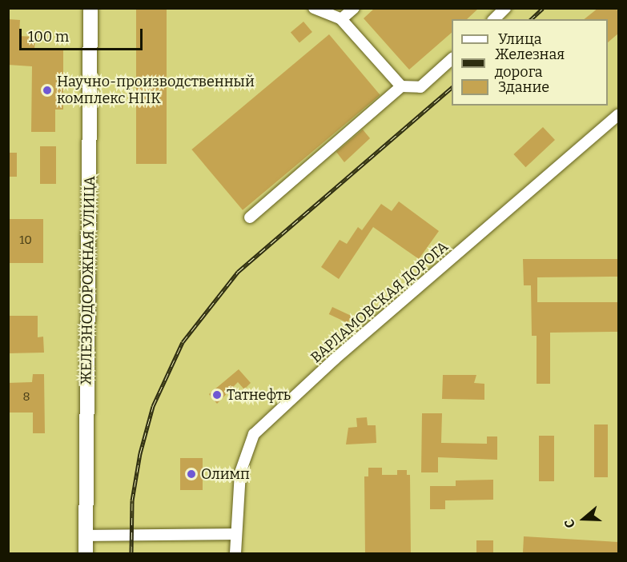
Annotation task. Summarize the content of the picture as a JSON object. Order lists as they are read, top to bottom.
{
  "streets": {
    "main road": ["ЖЕЛЕЗНОДОРОЖНАЯ УЛИЦА"],
    "street": ["ВАРЛАМОВСКАЯ ДОРОГА"]
  },
  "places": ["Научно-производственный комплекс НПК", "Татнефть", "Олимп"],
  "house_numbers": ["10", "8"],
  "legend": ["Улица", "Железная дорога", "Здание"],
  "scale_bar": "100 m",
  "north": "left"
}
